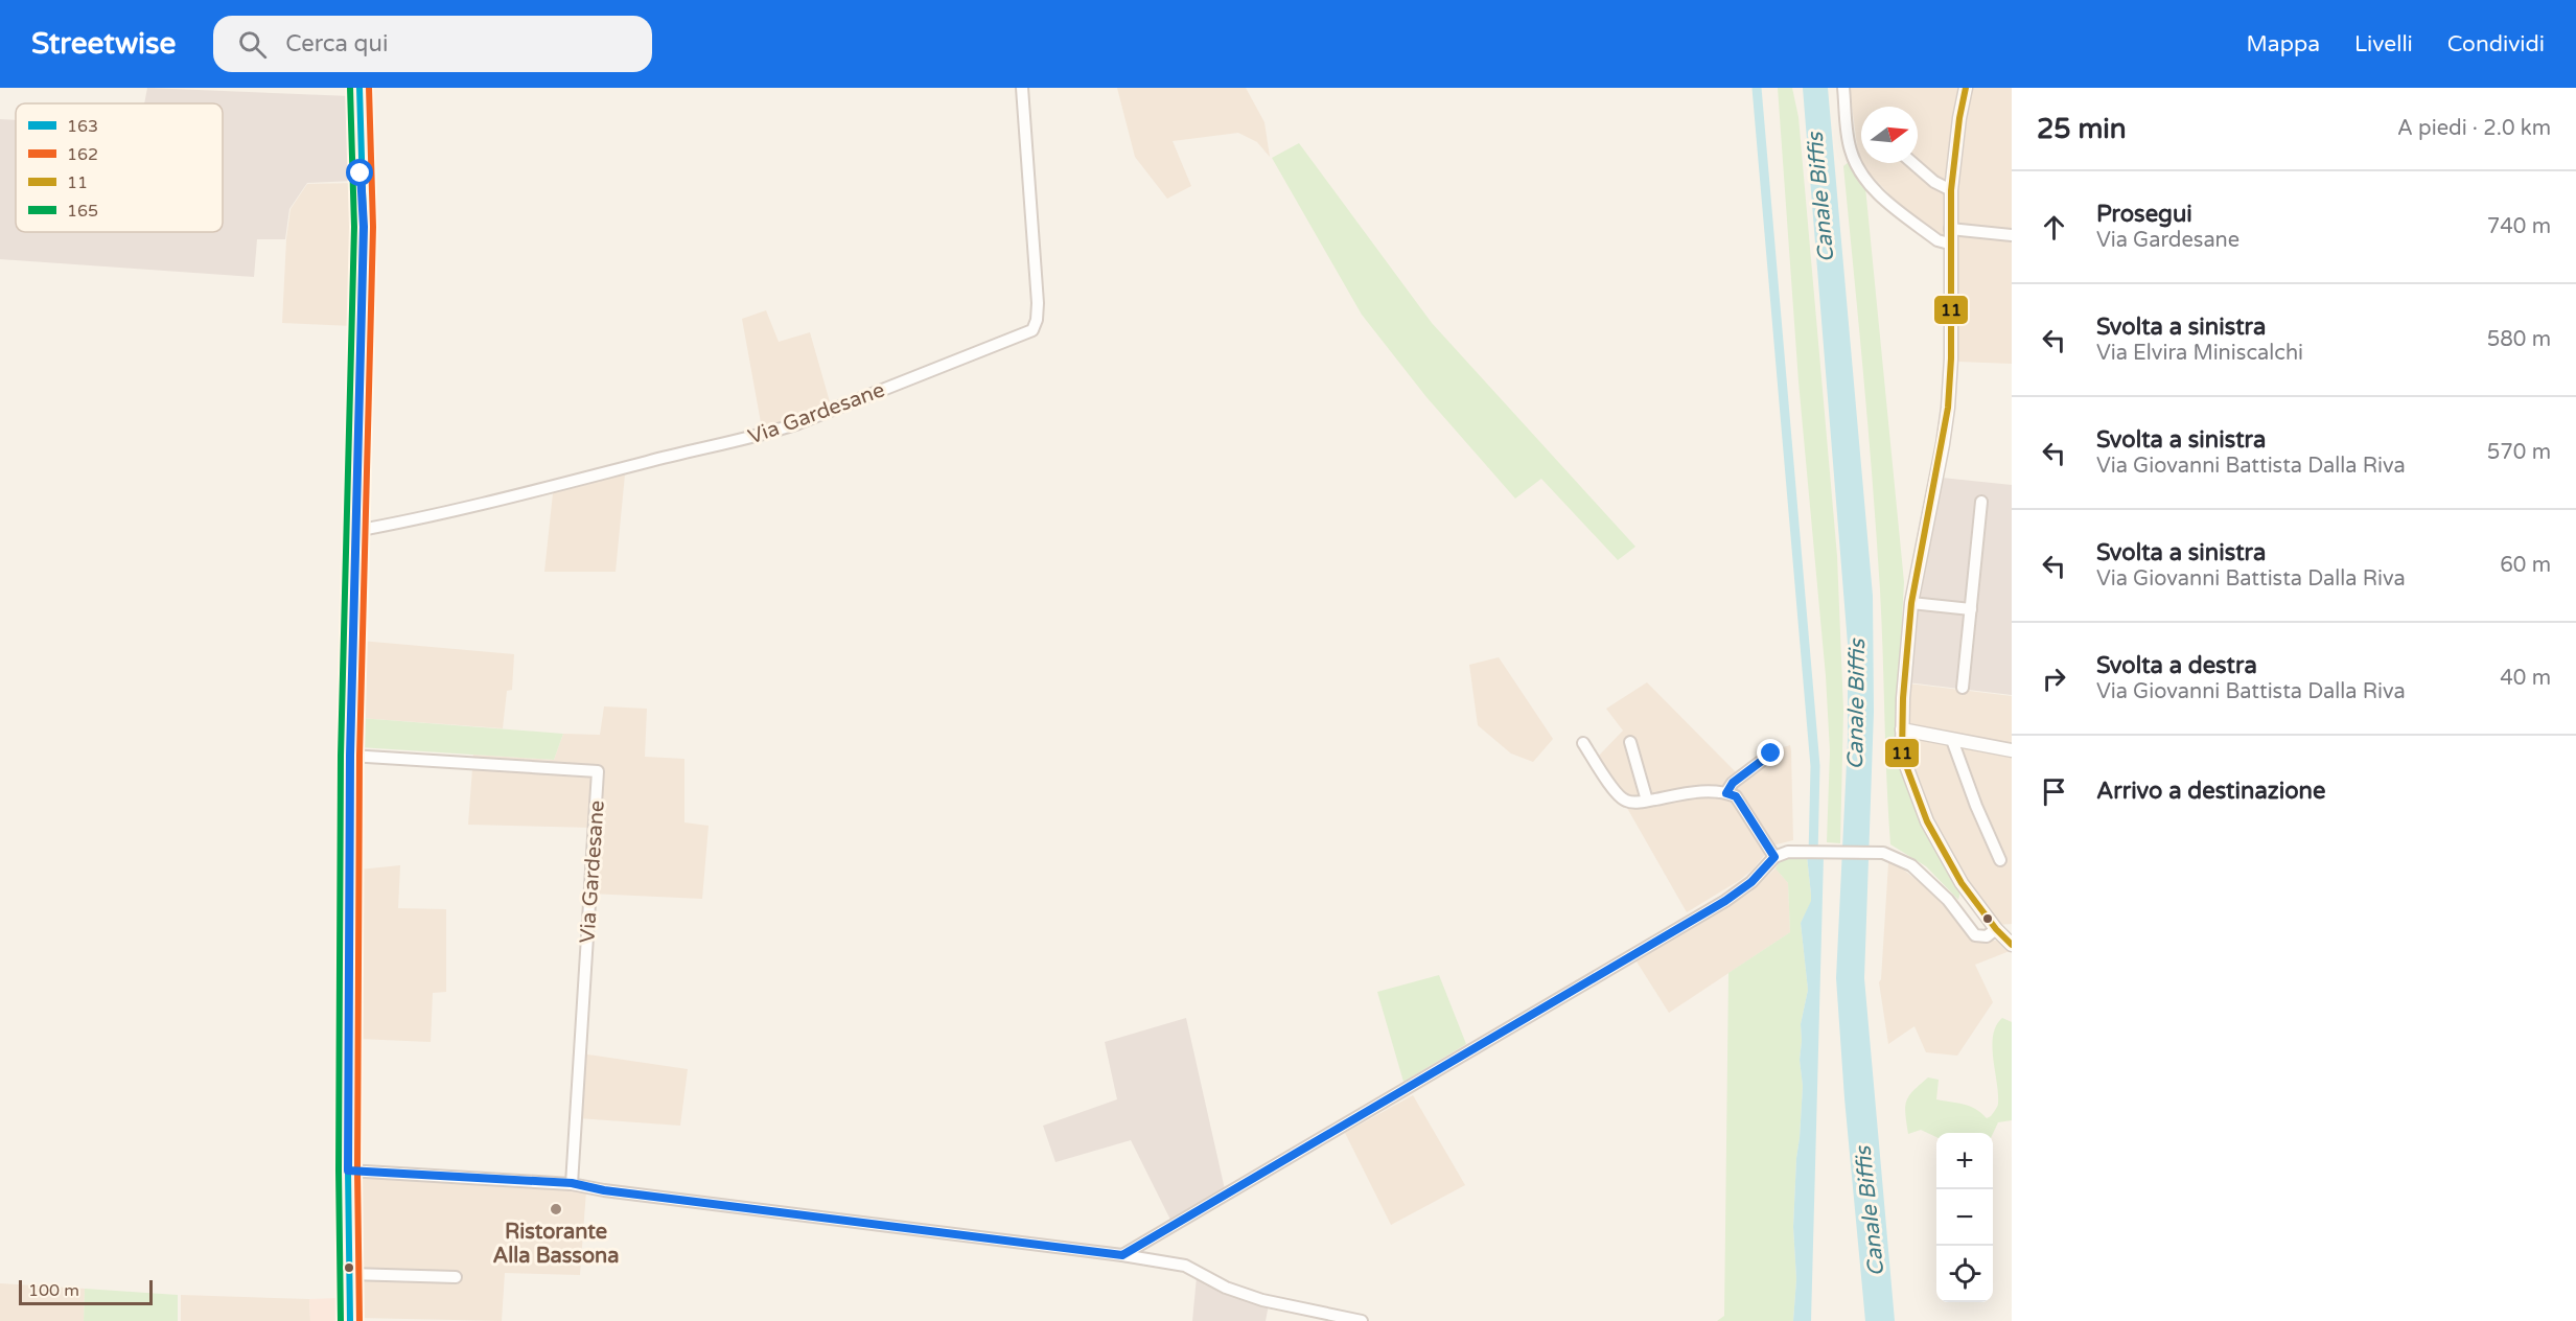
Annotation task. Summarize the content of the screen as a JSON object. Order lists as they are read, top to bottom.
{
  "streets": {
    "street": ["Via Gardesane"]
  },
  "water": ["Canale Biffis"],
  "places": ["Ristorante Alla Bassona"],
  "lines": [
    "transit line 163",
    "transit line 162",
    "transit line 11",
    "transit line 165"
  ],
  "legend": [
    "163",
    "162",
    "11",
    "165"
  ],
  "scale_bar": "100 m",
  "north": "right",
  "page": {
    "header": "Streetwise",
    "search": "Cerca qui",
    "nav": ["Mappa", "Livelli", "Condividi"],
    "heading": ["25 min", "A piedi · 2.0 km"],
    "list": [
      ["Prosegui", "Via Gardesane", "740 m"],
      ["Svolta a sinistra", "Via Elvira Miniscalchi", "580 m"],
      ["Svolta a sinistra", "Via Giovanni Battista Dalla Riva", "570 m"],
      ["Svolta a sinistra", "Via Giovanni Battista Dalla Riva", "60 m"],
      ["Svolta a destra", "Via Giovanni Battista Dalla Riva", "40 m"],
      "Arrivo a destinazione"
    ],
    "map_buttons": ["+", "−"],
    "scale": "100 m"
  }
}
